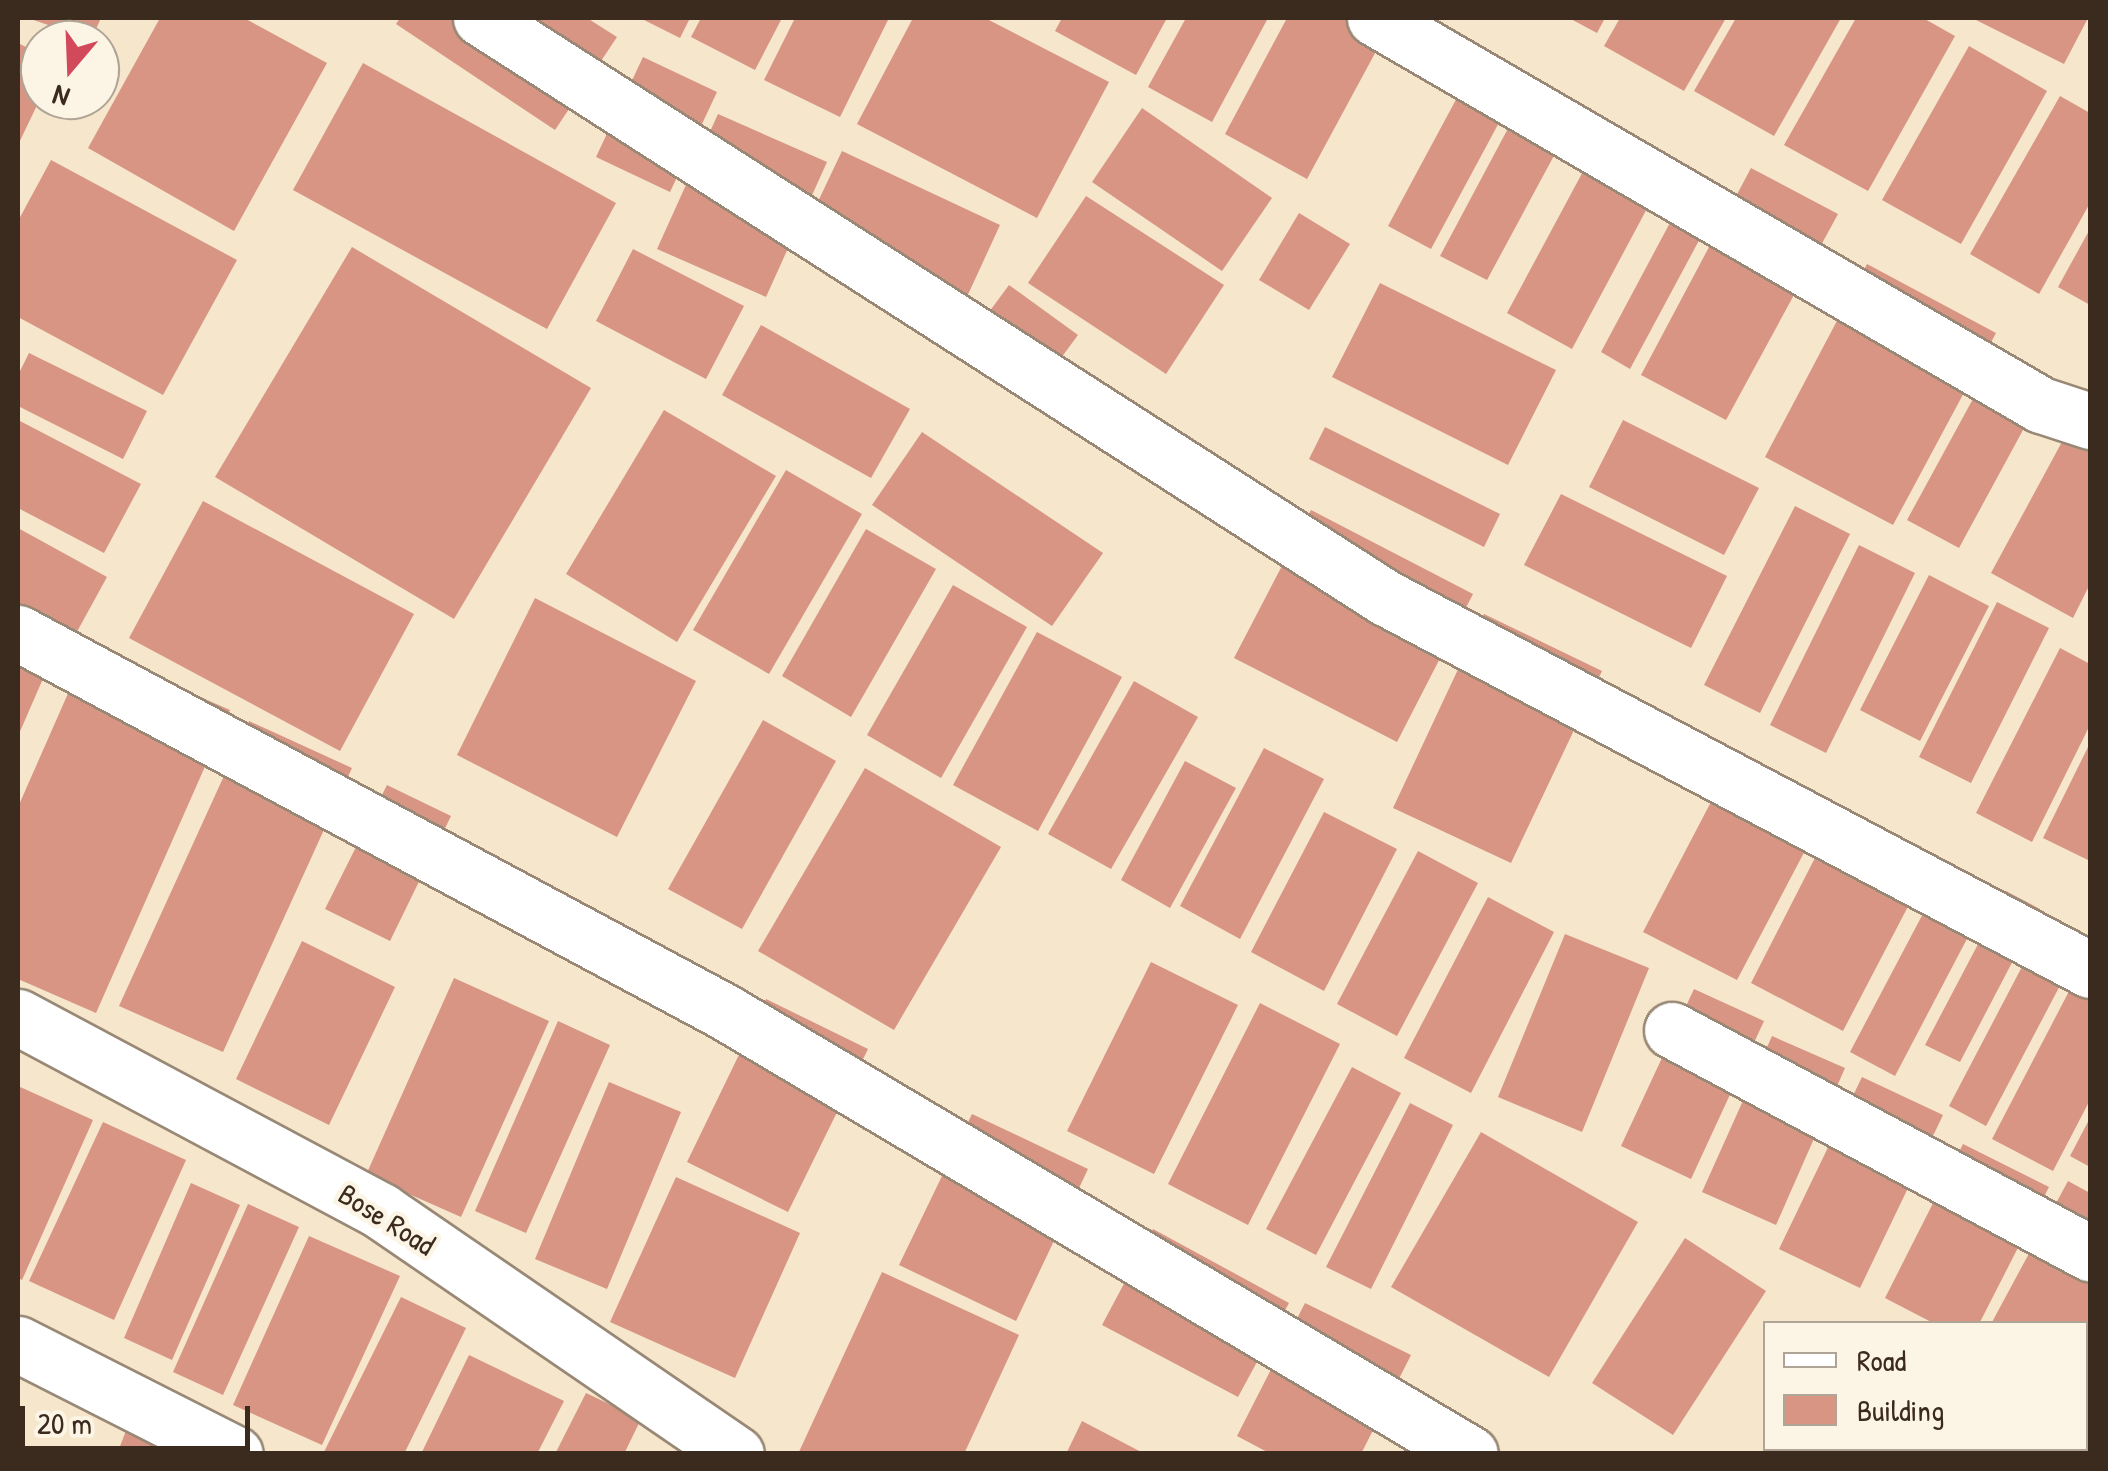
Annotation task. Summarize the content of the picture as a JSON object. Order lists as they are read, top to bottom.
{
  "streets": {
    "street": ["Bose Road"]
  },
  "legend": ["Road", "Building"],
  "scale_bar": "20 m",
  "north": "bottom"
}
